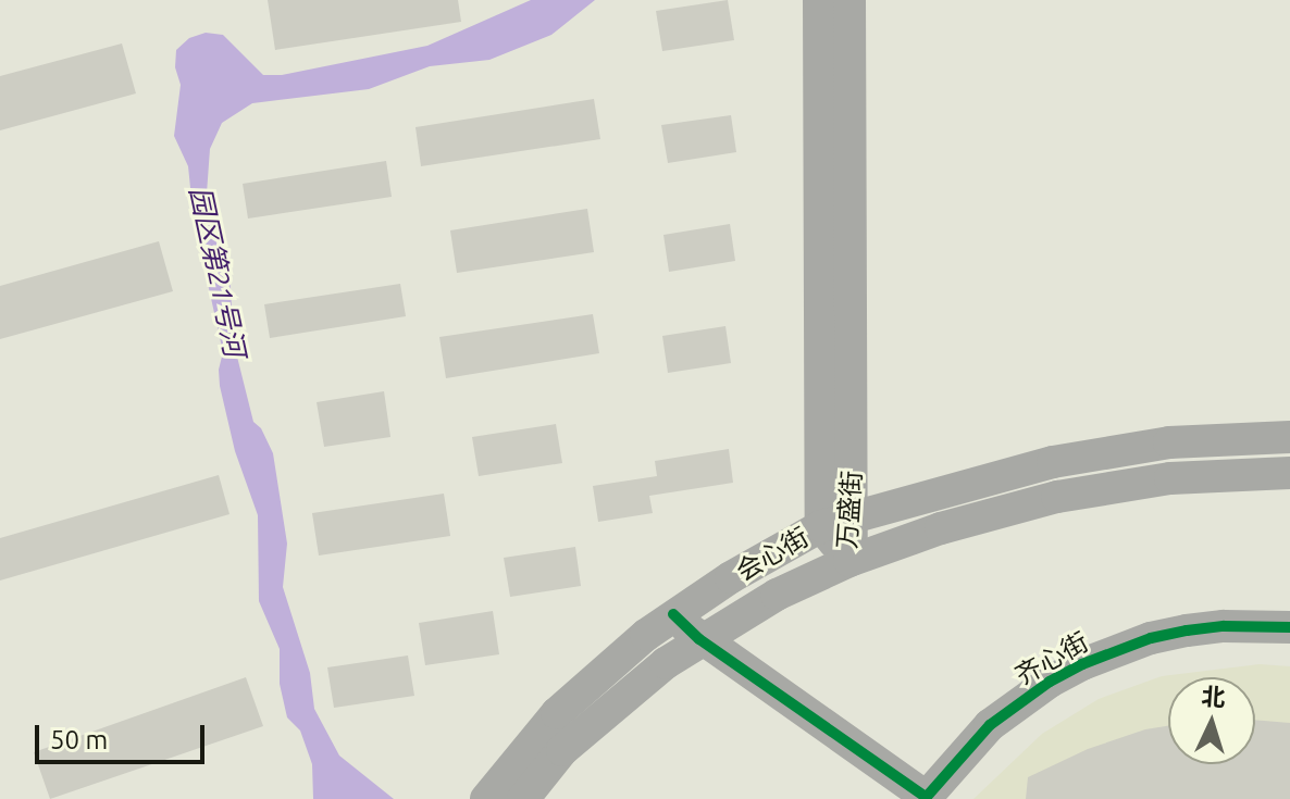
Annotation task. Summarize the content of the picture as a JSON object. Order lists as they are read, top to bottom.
{
  "streets": {
    "main road": ["万盛街", "会心街", "齐心街"]
  },
  "crossings": [
    ["万盛街", "会心街"]
  ],
  "water": ["园区第21号河"],
  "scale_bar": "50 m",
  "north": "top"
}
